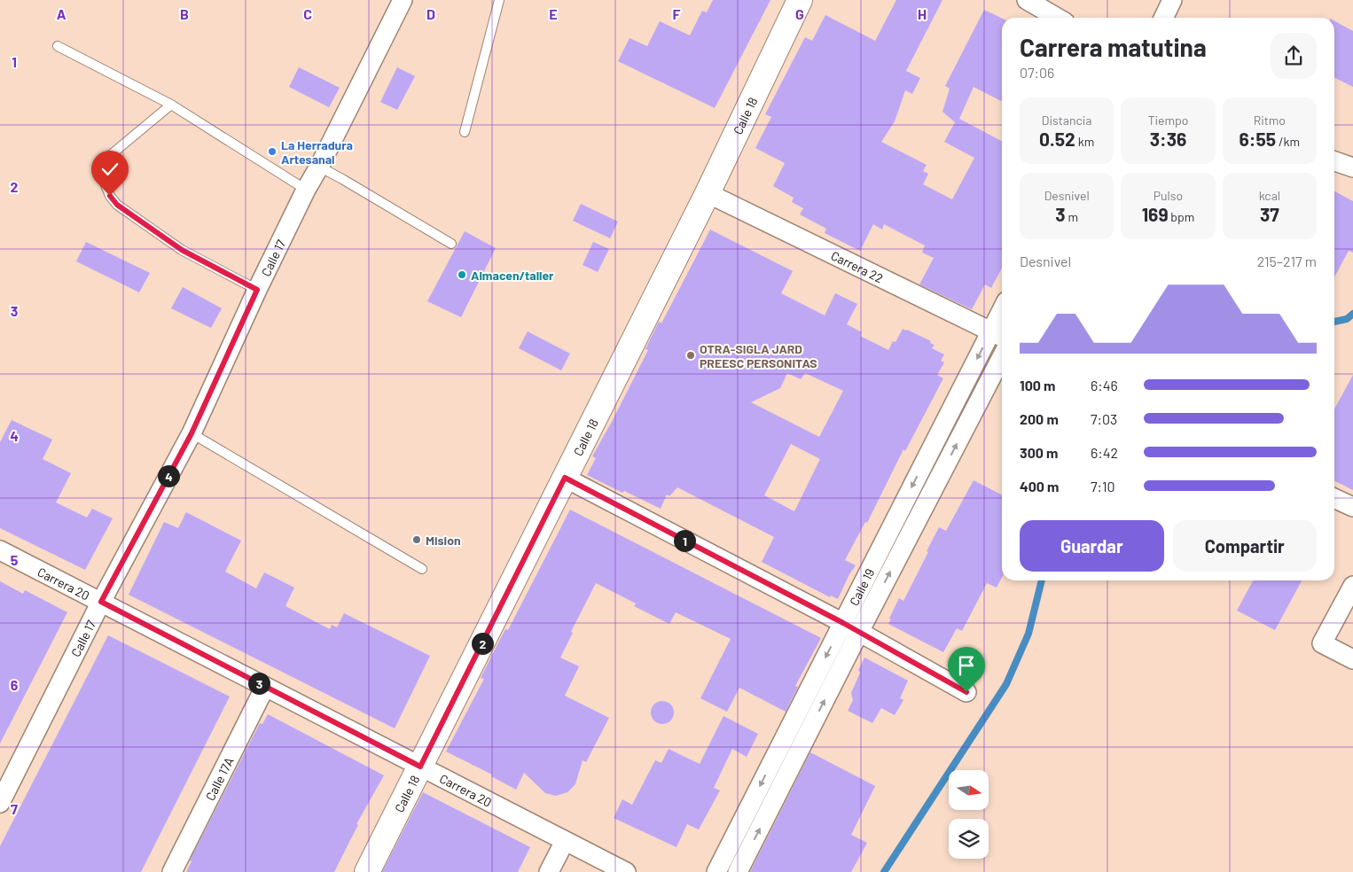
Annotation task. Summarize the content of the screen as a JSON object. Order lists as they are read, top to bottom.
{
  "streets": {
    "street": [
      "Calle 18",
      "Calle 17",
      "Carrera 22",
      "Carrera 20",
      "Calle 19",
      "Calle 17A"
    ]
  },
  "crossings": [
    ["Calle 18", "Carrera 22"],
    ["Calle 18", "Carrera 20"],
    ["Calle 17", "Carrera 20"],
    ["Carrera 22", "Calle 19"],
    ["Carrera 20", "Calle 17A"]
  ],
  "places": [
    "La Herradura Artesanal",
    "Almacen/taller",
    "OTRA-SIGLA JARD PREESC PERSONITAS",
    "Mision"
  ],
  "north": "right",
  "page": {
    "heading": ["Carrera matutina", "07:06"],
    "stats": [
      ["Distancia", "0.52 km"],
      ["Tiempo", "3:36"],
      ["Ritmo", "6:55 /km"],
      ["Desnivel", "3 m"],
      ["Pulso", "169 bpm"],
      ["kcal", "37"]
    ],
    "chart": ["Desnivel", "215–217 m"],
    "list": [
      {
        "name": "100 m",
        "note": "6:46"
      },
      {
        "name": "200 m",
        "note": "7:03"
      },
      {
        "name": "300 m",
        "note": "6:42"
      },
      {
        "name": "400 m",
        "note": "7:10"
      }
    ],
    "pins": [
      "4",
      "1",
      "2",
      "3"
    ],
    "buttons": ["Guardar", "Compartir"]
  },
  "grid": {
    "columns": [
      "A",
      "B",
      "C",
      "D",
      "E",
      "F",
      "G",
      "H"
    ],
    "rows": [
      "1",
      "2",
      "3",
      "4",
      "5",
      "6",
      "7"
    ]
  }
}
